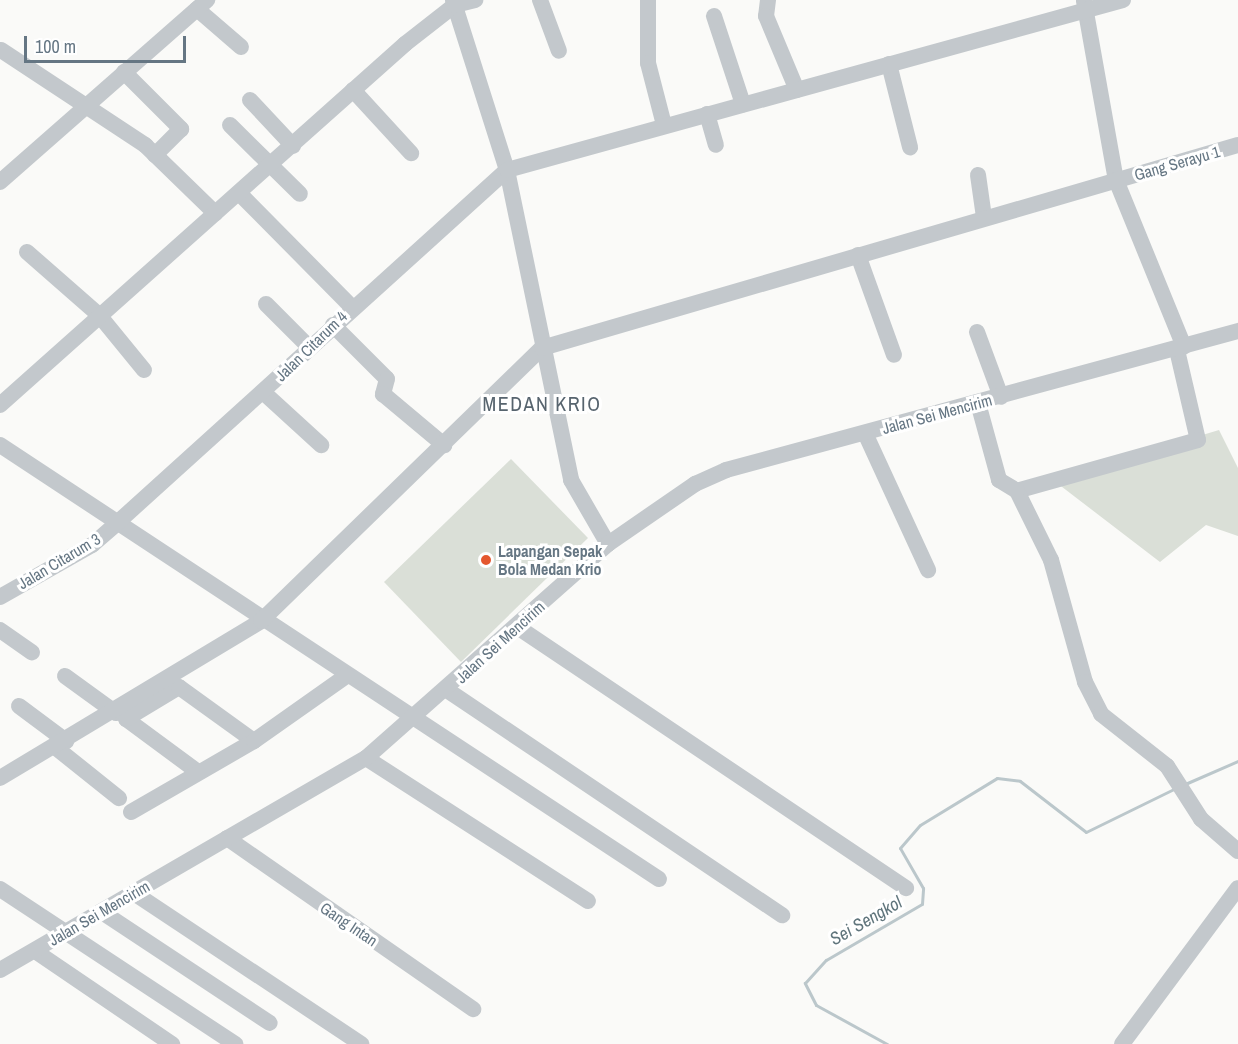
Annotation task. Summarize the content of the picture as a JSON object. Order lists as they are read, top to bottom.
{
  "streets": {
    "street": [
      "Gang Serayu 1",
      "Jalan Citarum 4",
      "Jalan Sei Mencirim",
      "Jalan Citarum 3",
      "Gang Intan"
    ]
  },
  "crossings": [
    ["Jalan Citarum 4", "Jalan Citarum 3"],
    ["Jalan Sei Mencirim", "Gang Intan"]
  ],
  "districts": ["MEDAN KRIO"],
  "water": ["Sei Sengkol"],
  "places": ["Lapangan Sepak Bola Medan Krio"],
  "scale_bar": "100 m"
}
